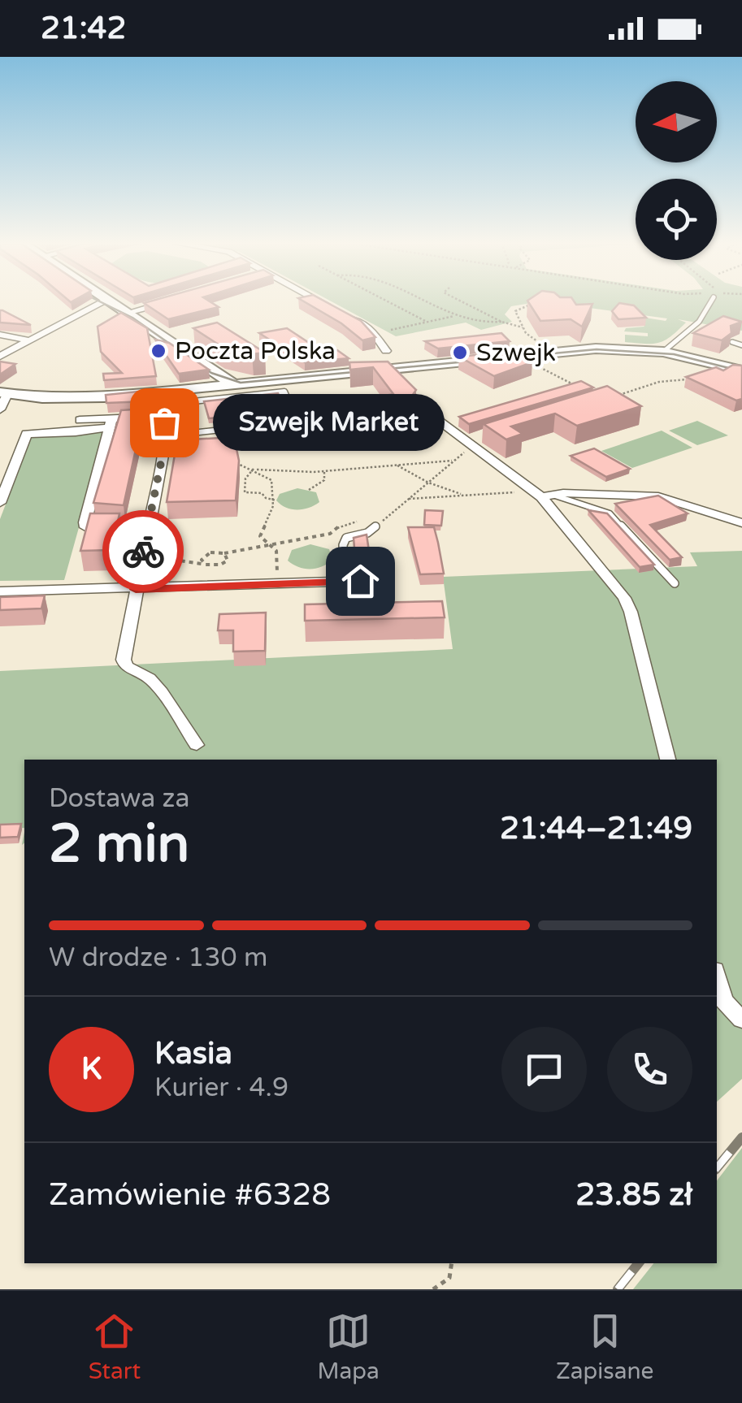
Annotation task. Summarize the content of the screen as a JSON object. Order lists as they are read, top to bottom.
{
  "places": ["Poczta Polska", "Szwejk", "Szwejk Market"],
  "north": "left",
  "page": {
    "status": "21:42",
    "bubble": "Szwejk Market",
    "heading": ["2 min", "Dostawa za", "21:44–21:49"],
    "panel": [
      "Kasia",
      "Kurier · 4.9",
      "Zamówienie #6328",
      "23.85 zł"
    ],
    "bar": "W drodze · 130 m",
    "round": "K",
    "tabs": ["Start", "Mapa", "Zapisane"]
  }
}
